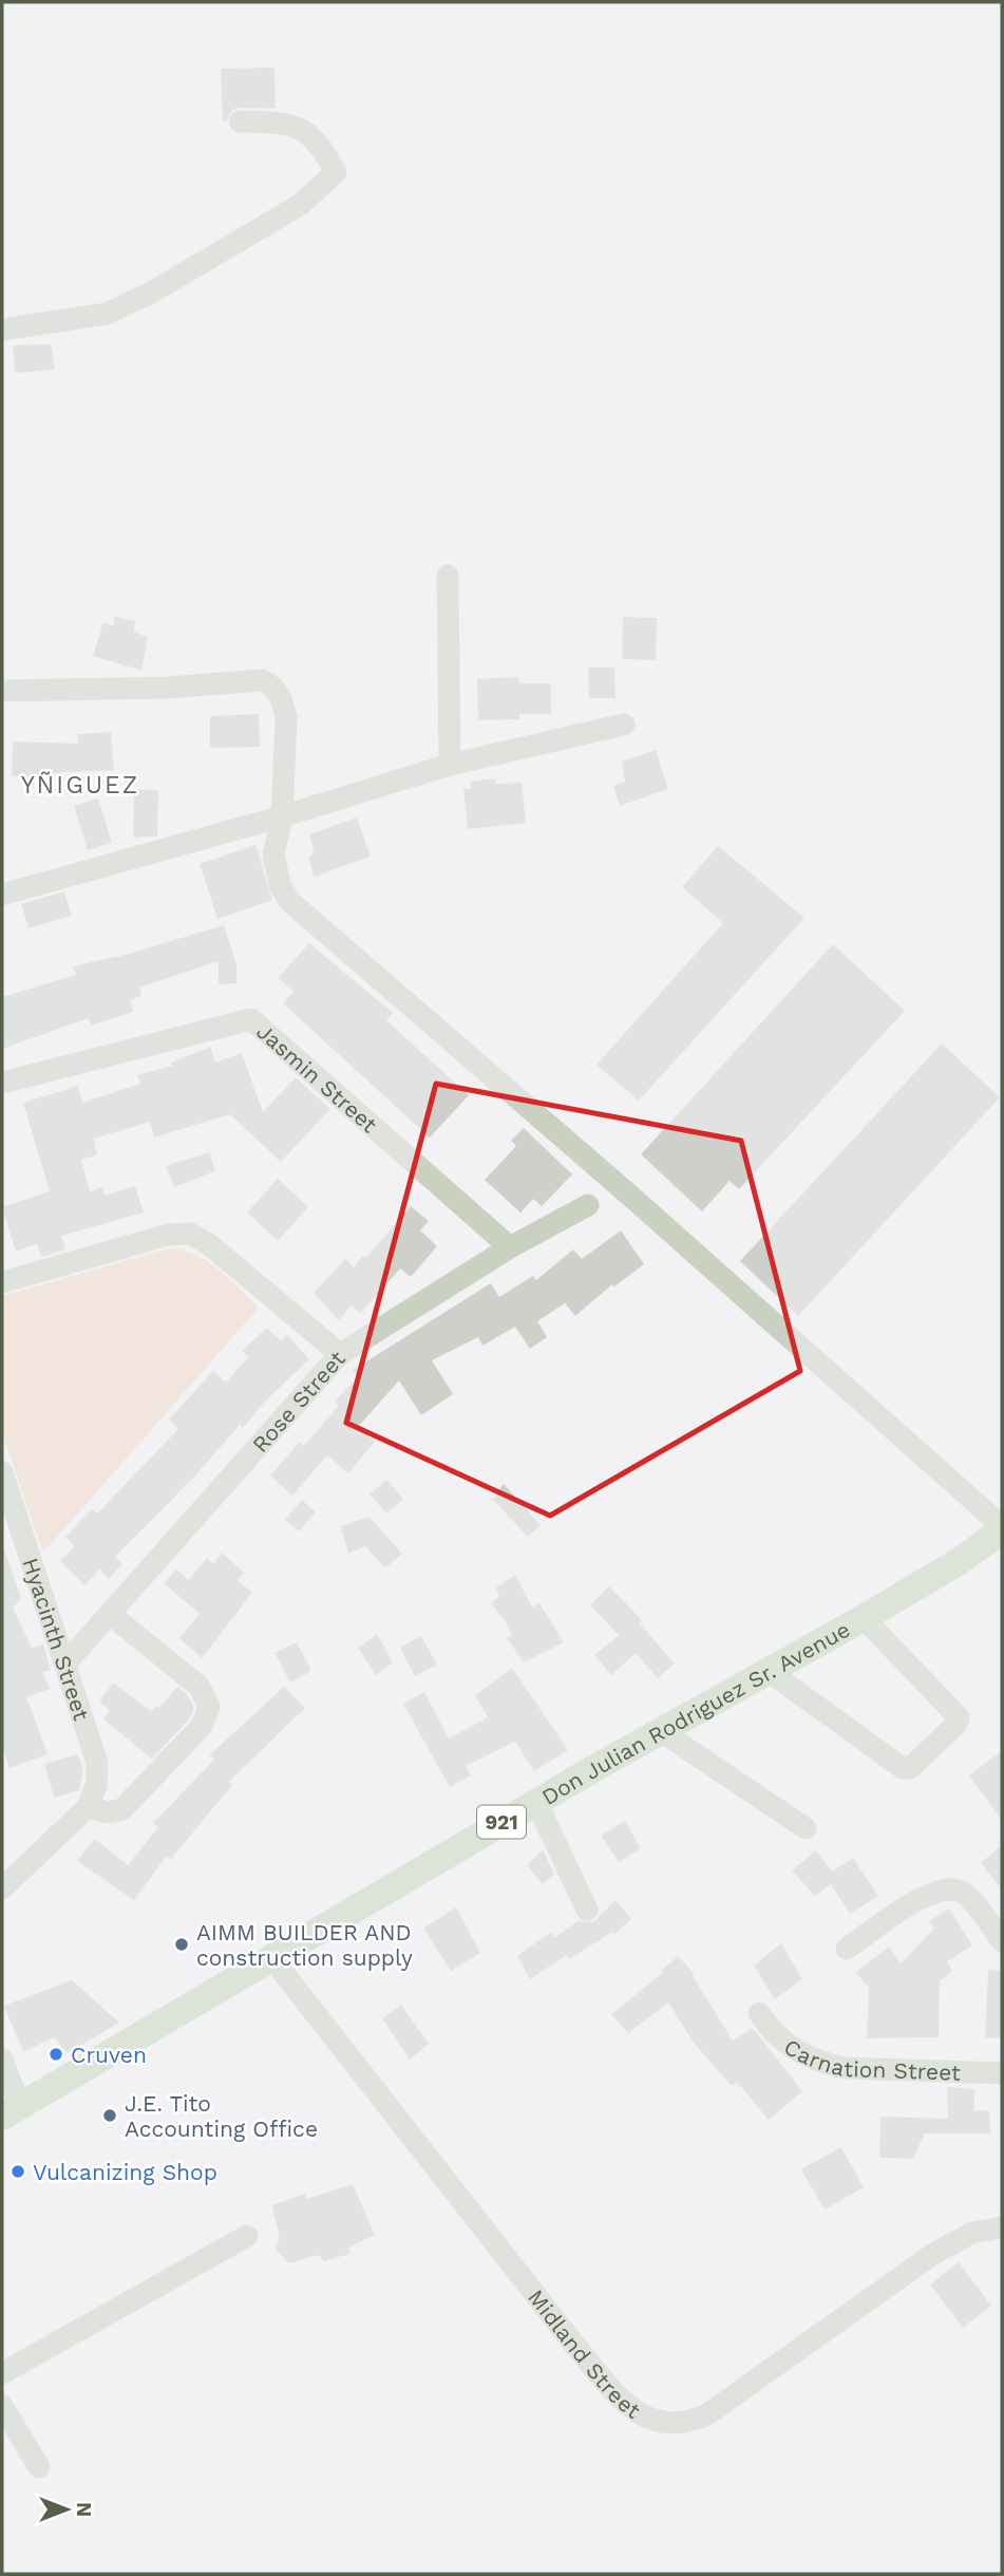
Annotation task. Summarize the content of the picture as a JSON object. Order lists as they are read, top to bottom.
{
  "streets": {
    "main road": ["Don Julian Rodriguez Sr. Avenue", "921"],
    "street": [
      "Jasmin Street",
      "Rose Street",
      "Hyacinth Street",
      "Carnation Street",
      "Midland Street"
    ]
  },
  "crossings": [
    ["Jasmin Street", "Rose Street"],
    ["Rose Street", "Hyacinth Street"],
    ["Don Julian Rodriguez Sr. Avenue", "Midland Street"]
  ],
  "districts": ["YÑIGUEZ"],
  "places": [
    "AIMM BUILDER AND construction supply",
    "Cruven",
    "J.E. Tito Accounting Office",
    "Vulcanizing Shop"
  ],
  "north": "right"
}
